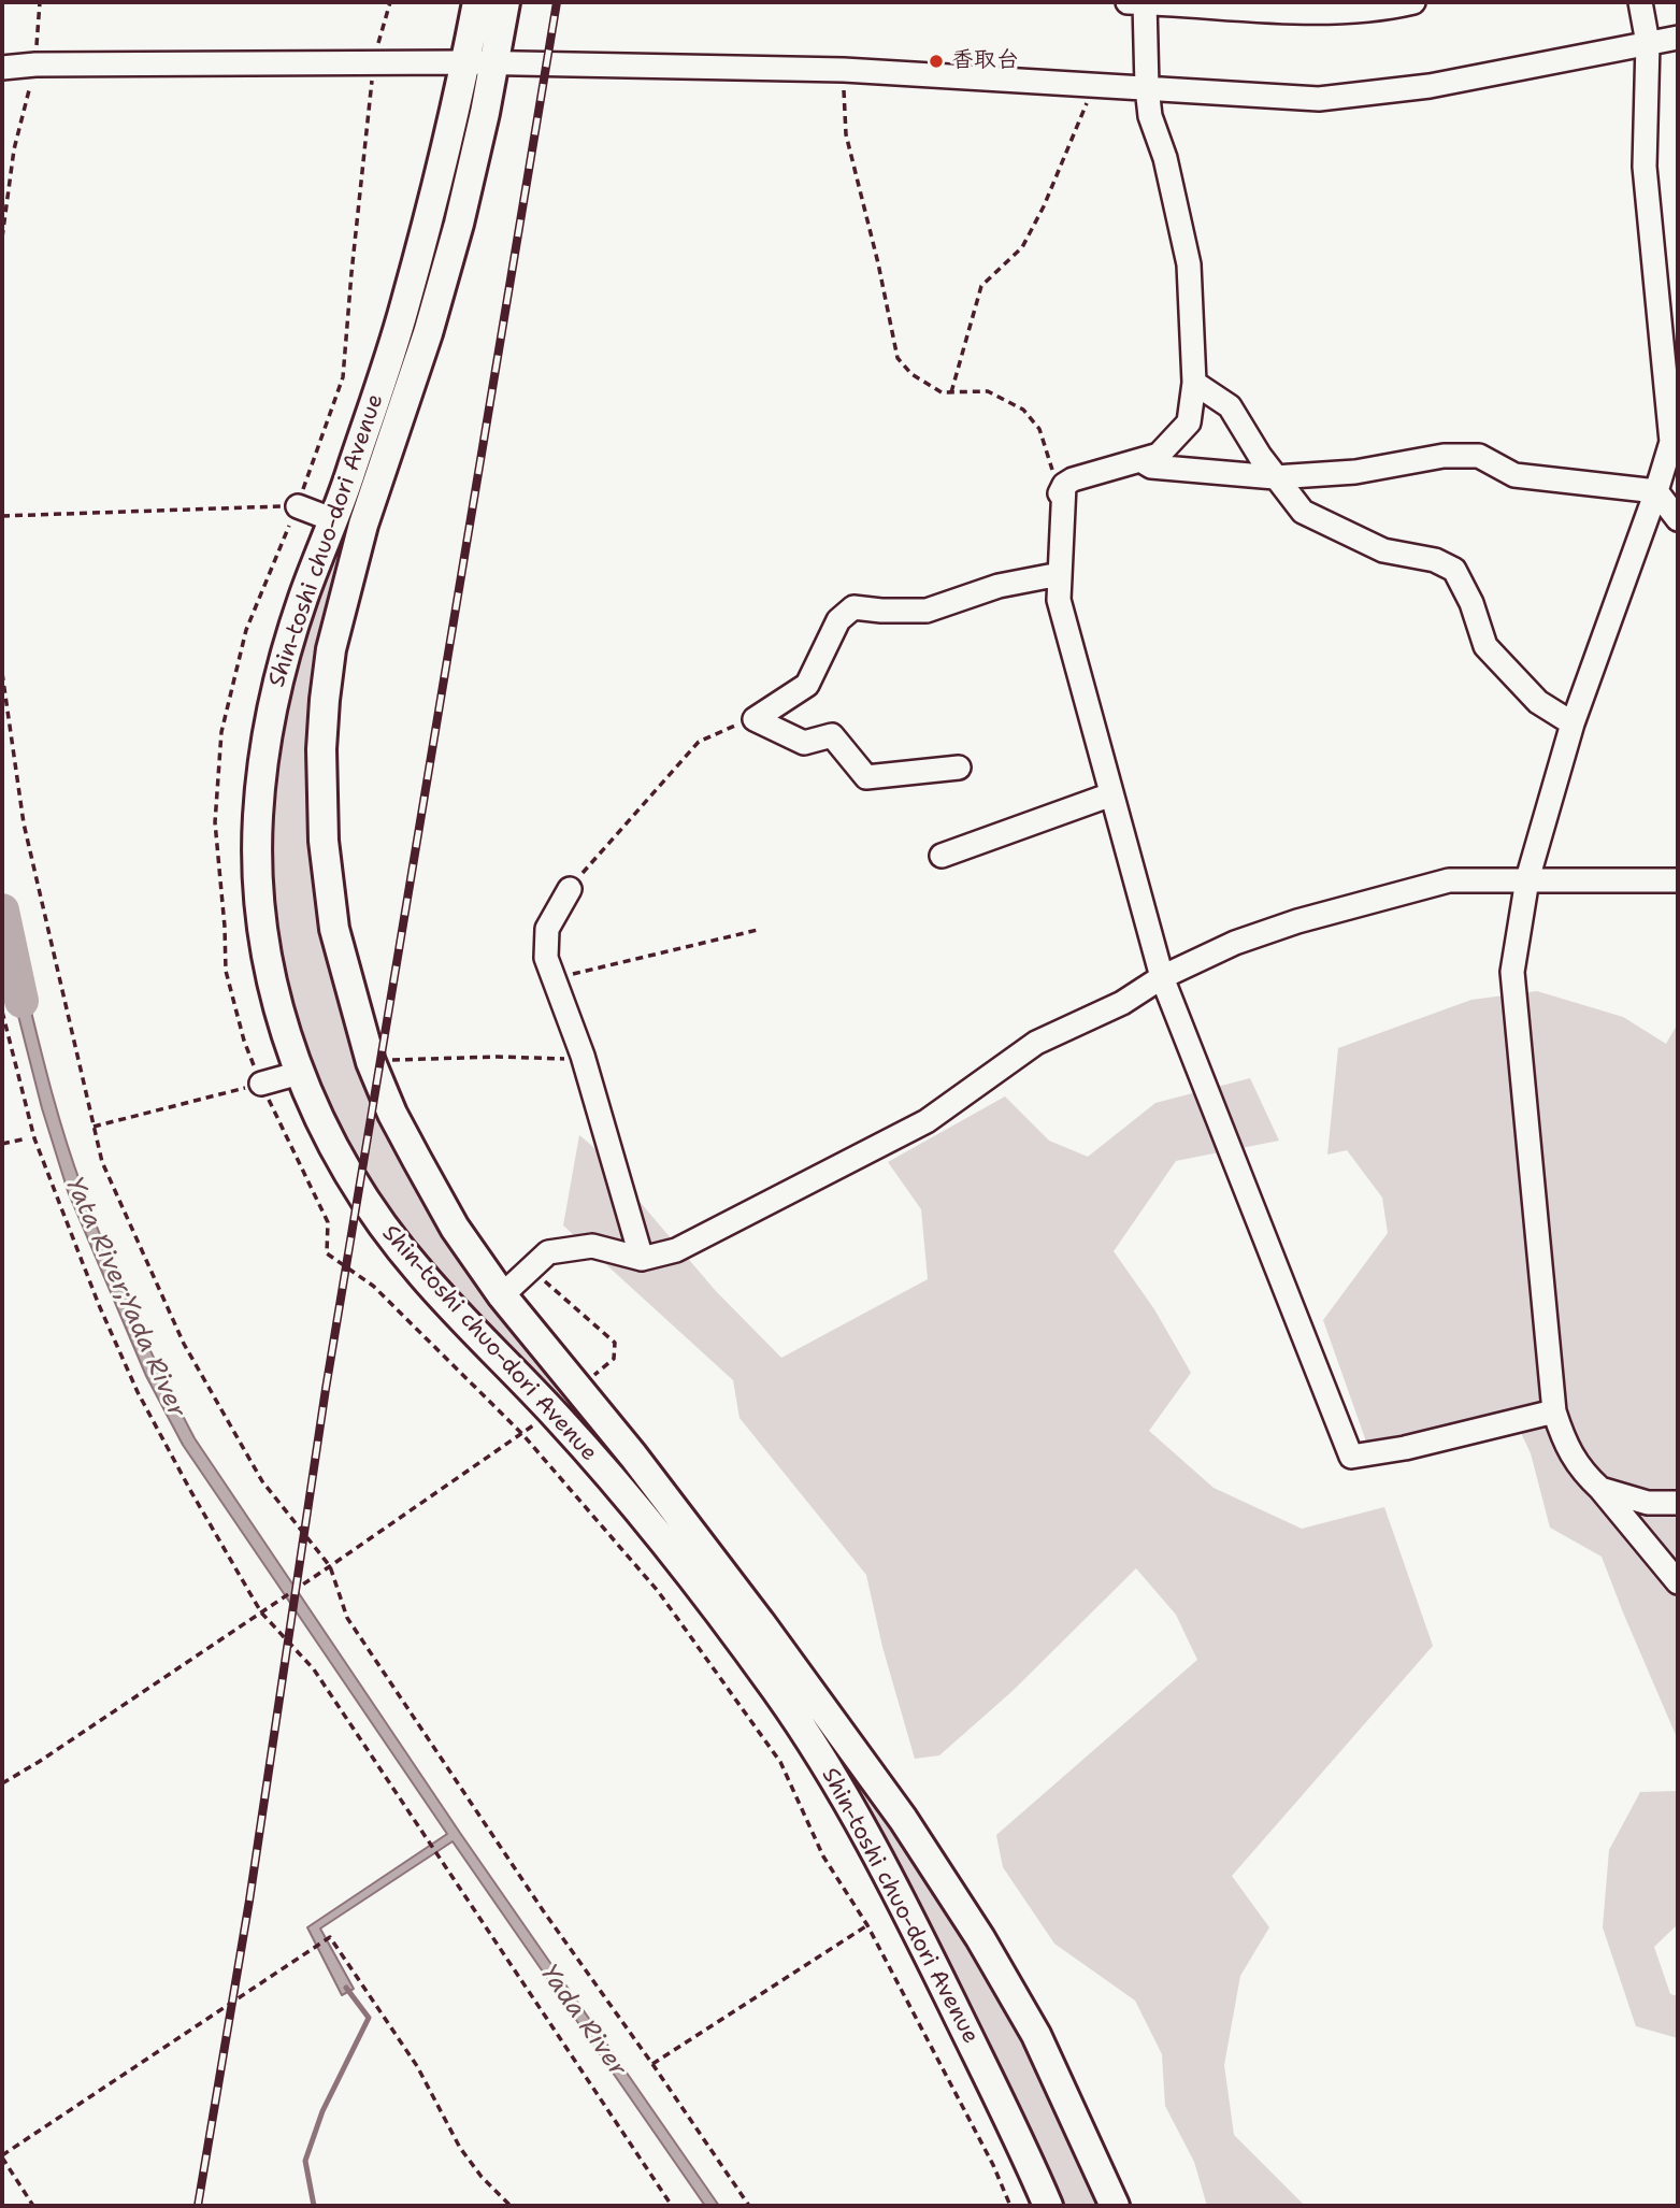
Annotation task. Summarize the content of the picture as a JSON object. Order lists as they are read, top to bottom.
{
  "streets": {
    "main road": ["Shin-toshi chuo-dori Avenue"]
  },
  "water": ["Yata River;Yada River", "Yada River"],
  "places": ["香取台"]
}
